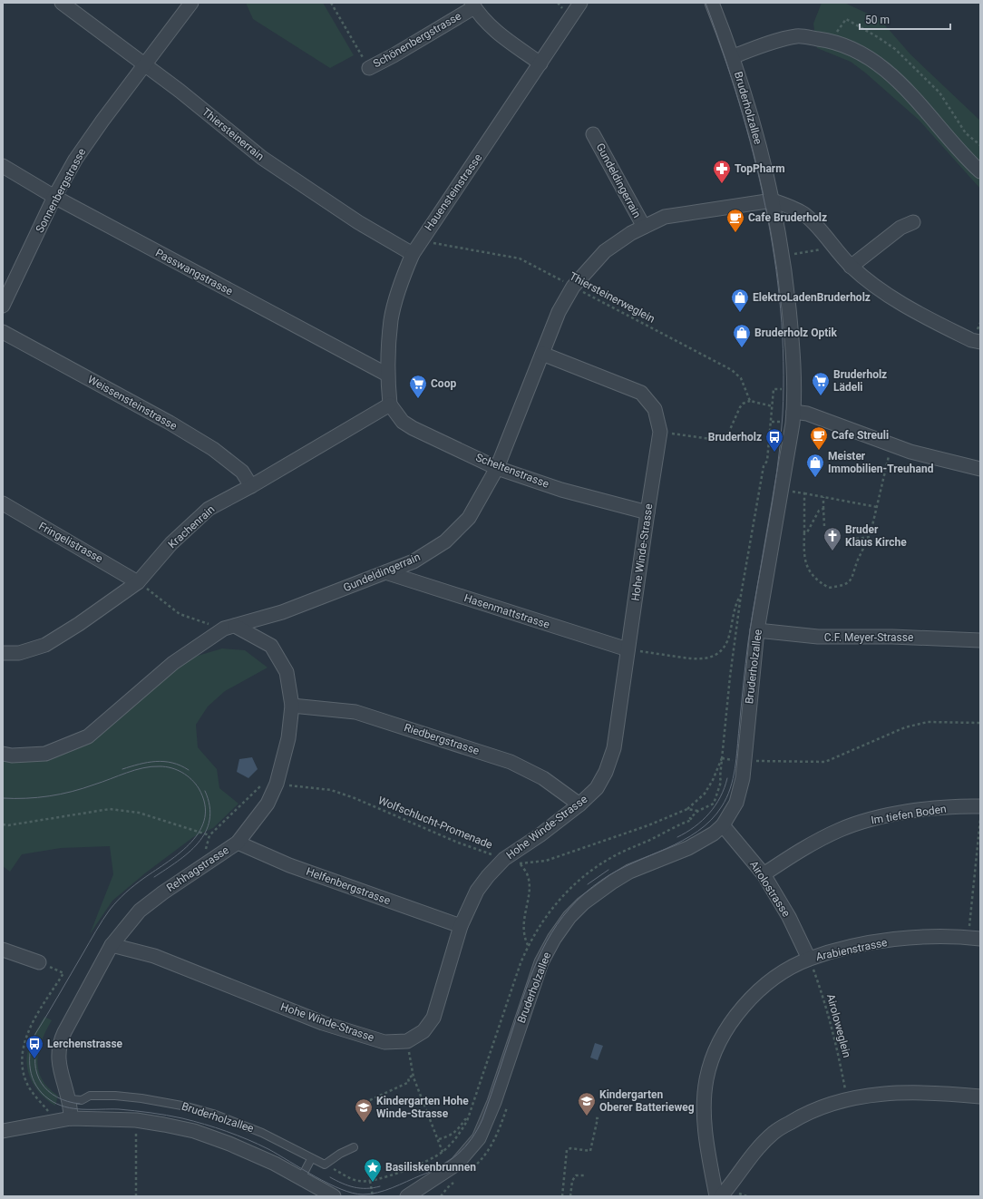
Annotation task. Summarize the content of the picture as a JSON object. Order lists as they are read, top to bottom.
{
  "streets": {
    "street": [
      "Schönenbergstrasse",
      "Bruderholzallee",
      "Thiersteinerrain",
      "Gundeldingerrain",
      "Sonnenbergstrasse",
      "Hauensteinstrasse",
      "Passwangstrasse",
      "Weissensteinstrasse",
      "Scheltenstrasse",
      "Krachenrain",
      "Fringelistrasse",
      "Hohe Winde-Strasse",
      "Hasenmattstrasse",
      "C.F. Meyer-Strasse",
      "Riedbergstrasse",
      "Im tiefen Boden",
      "Rehhagstrasse",
      "Helfenbergstrasse",
      "Airolostrasse",
      "Arabienstrasse"
    ],
    "path": ["Thiersteinerweglein", "Wolfschlucht-Promenade", "Airoloweglein"]
  },
  "crossings": [
    ["Bruderholzallee", "Gundeldingerrain"],
    ["Bruderholzallee", "C.F. Meyer-Strasse"],
    ["Bruderholzallee", "Rehhagstrasse"],
    ["Bruderholzallee", "Airolostrasse"],
    ["Thiersteinerrain", "Sonnenbergstrasse"],
    ["Thiersteinerrain", "Hauensteinstrasse"],
    ["Gundeldingerrain", "Thiersteinerweglein"],
    ["Gundeldingerrain", "Scheltenstrasse"],
    ["Gundeldingerrain", "Hohe Winde-Strasse"],
    ["Gundeldingerrain", "Hasenmattstrasse"],
    ["Gundeldingerrain", "Rehhagstrasse"],
    ["Sonnenbergstrasse", "Passwangstrasse"],
    ["Hauensteinstrasse", "Passwangstrasse"],
    ["Hauensteinstrasse", "Thiersteinerweglein"],
    ["Hauensteinstrasse", "Scheltenstrasse"],
    ["Hauensteinstrasse", "Krachenrain"],
    ["Weissensteinstrasse", "Krachenrain"],
    ["Scheltenstrasse", "Krachenrain"],
    ["Scheltenstrasse", "Hohe Winde-Strasse"],
    ["Krachenrain", "Fringelistrasse"],
    ["Hohe Winde-Strasse", "Hasenmattstrasse"],
    ["Hohe Winde-Strasse", "Riedbergstrasse"],
    ["Hohe Winde-Strasse", "Wolfschlucht-Promenade"],
    ["Hohe Winde-Strasse", "Rehhagstrasse"],
    ["Hohe Winde-Strasse", "Helfenbergstrasse"],
    ["Riedbergstrasse", "Rehhagstrasse"],
    ["Im tiefen Boden", "Airolostrasse"],
    ["Wolfschlucht-Promenade", "Rehhagstrasse"],
    ["Rehhagstrasse", "Helfenbergstrasse"],
    ["Airolostrasse", "Arabienstrasse"],
    ["Airolostrasse", "Airoloweglein"],
    ["Arabienstrasse", "Airoloweglein"]
  ],
  "places": {
    "pharmacy": ["TopPharm"],
    "cafe": ["Cafe Bruderholz", "Cafe Streuli"],
    "shop": ["ElektroLadenBruderholz", "Bruderholz Optik", "Meister Immobilien-Treuhand"],
    "supermarket": ["Bruderholz Lädeli", "Coop"],
    "bus stop": ["Bruderholz", "Lerchenstrasse"],
    "church": ["Bruder Klaus Kirche"],
    "school or university": ["Kindergarten Oberer Batterieweg", "Kindergarten Hohe Winde-Strasse"],
    "place": ["Basiliskenbrunnen"]
  },
  "scale_bar": "50 m"
}
